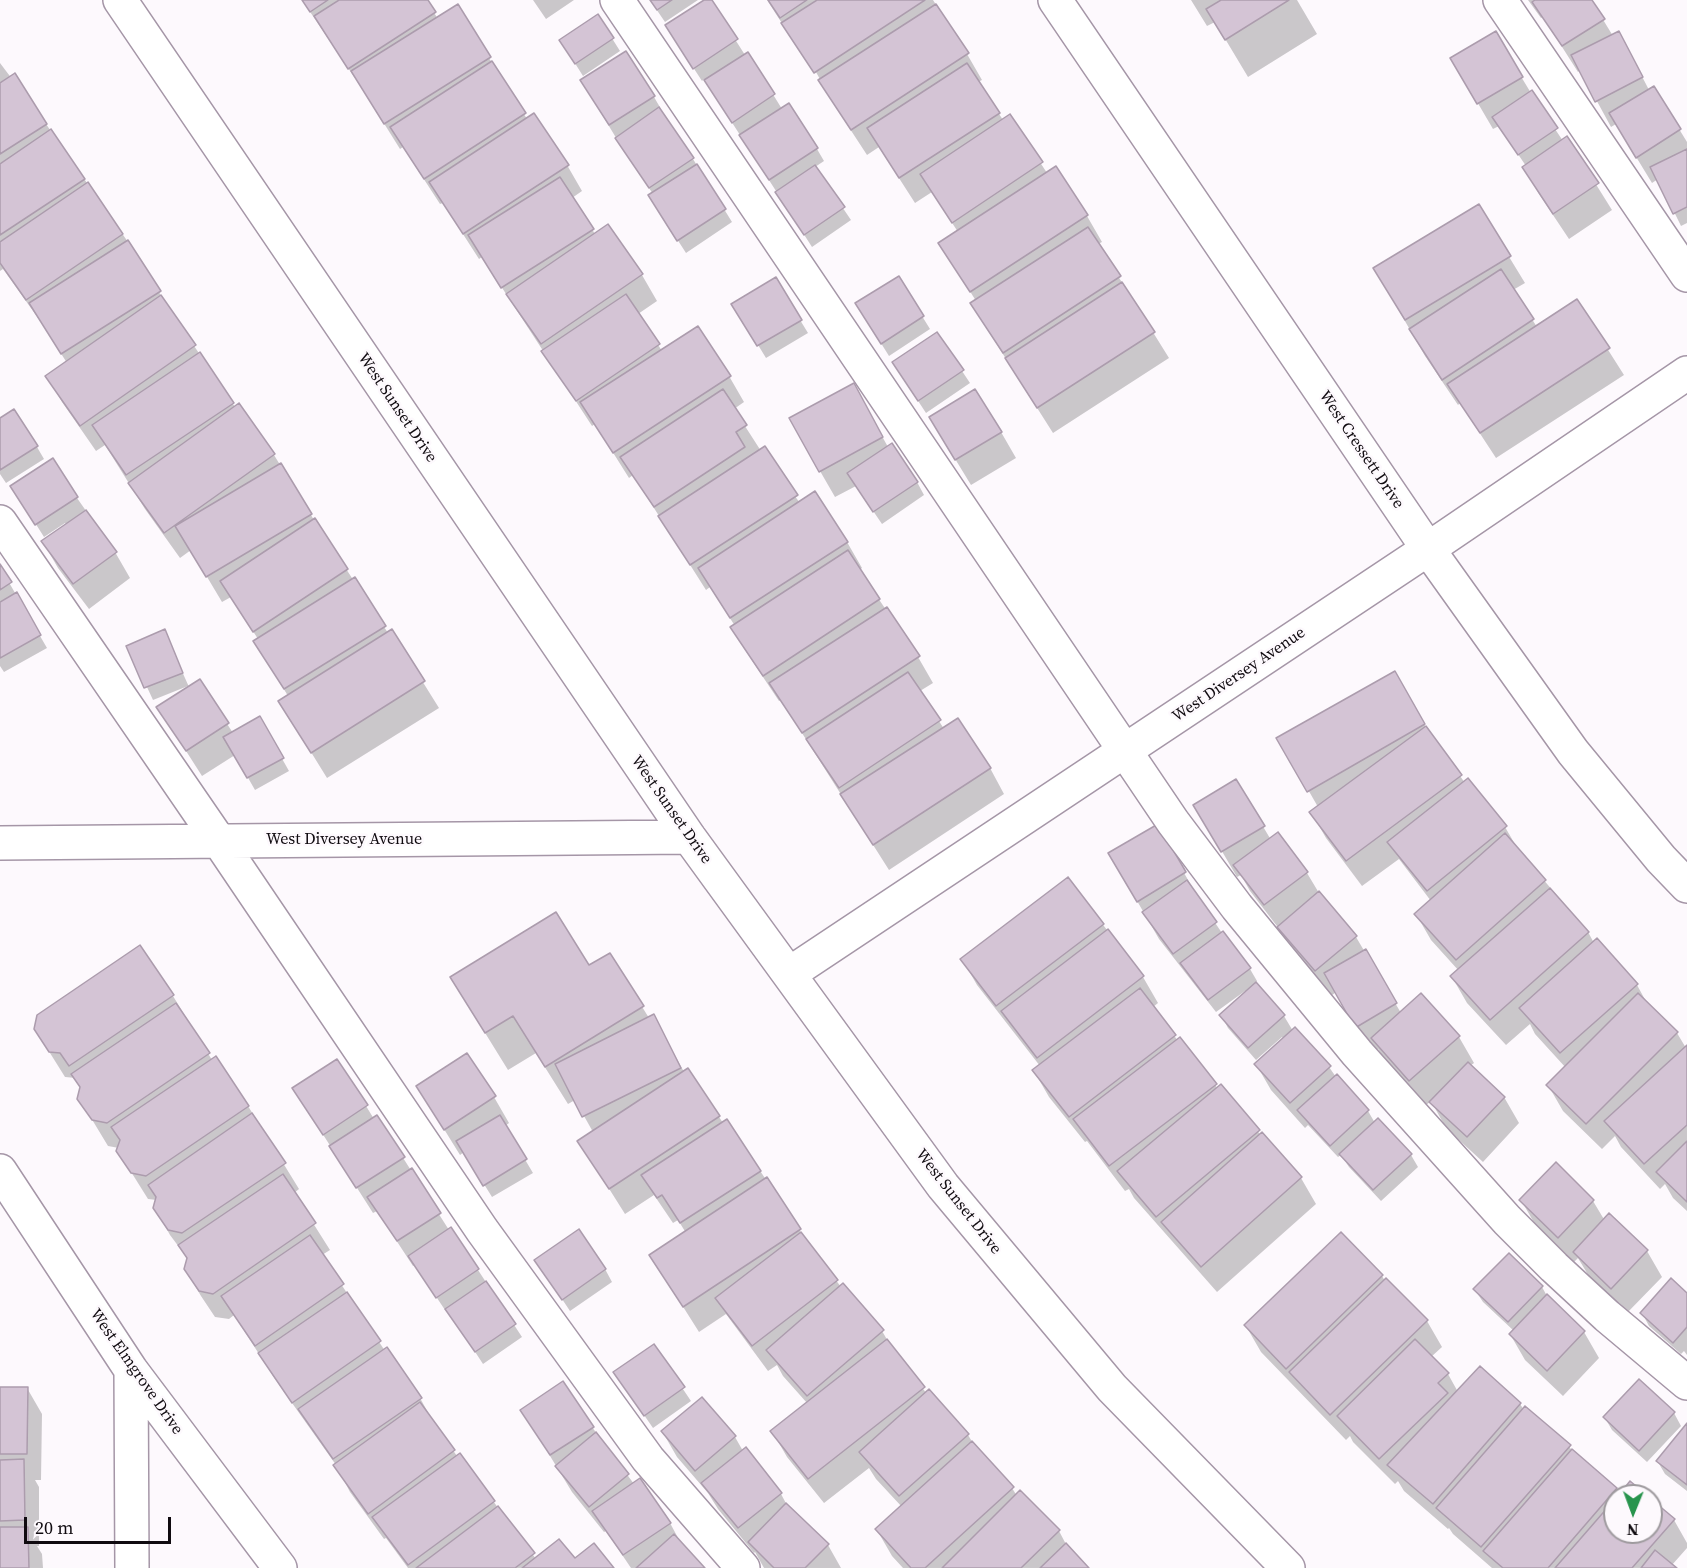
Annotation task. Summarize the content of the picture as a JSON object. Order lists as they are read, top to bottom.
{
  "streets": {
    "street": [
      "West Sunset Drive",
      "West Cressett Drive",
      "West Diversey Avenue",
      "West Elmgrove Drive"
    ]
  },
  "crossings": [
    ["West Sunset Drive", "West Diversey Avenue"],
    ["West Cressett Drive", "West Diversey Avenue"]
  ],
  "scale_bar": "20 m",
  "north": "bottom"
}
